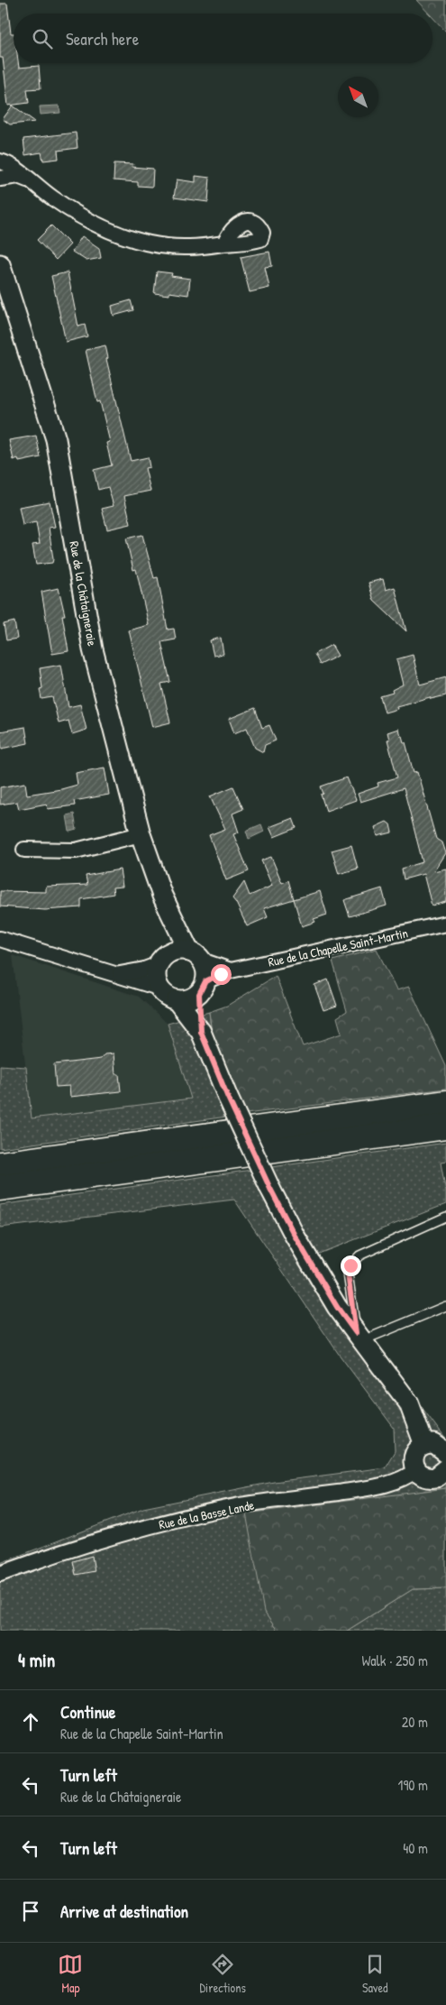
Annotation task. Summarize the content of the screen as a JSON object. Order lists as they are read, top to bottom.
{
  "streets": {
    "street": ["Rue de la Châtaigneraie", "Rue de la Chapelle Saint-Martin", "Rue de la Basse Lande"]
  },
  "crossings": [
    ["Rue de la Châtaigneraie", "Rue de la Chapelle Saint-Martin"],
    ["Rue de la Châtaigneraie", "Rue de la Basse Lande"]
  ],
  "north": "top left",
  "page": {
    "search": "Search here",
    "heading": ["4 min", "Walk · 250 m"],
    "list": [
      ["Continue", "Rue de la Chapelle Saint-Martin", "20 m"],
      ["Turn left", "Rue de la Châtaigneraie", "190 m"],
      ["Turn left", "40 m"],
      "Arrive at destination"
    ],
    "nav": ["Map", "Directions", "Saved"]
  }
}
